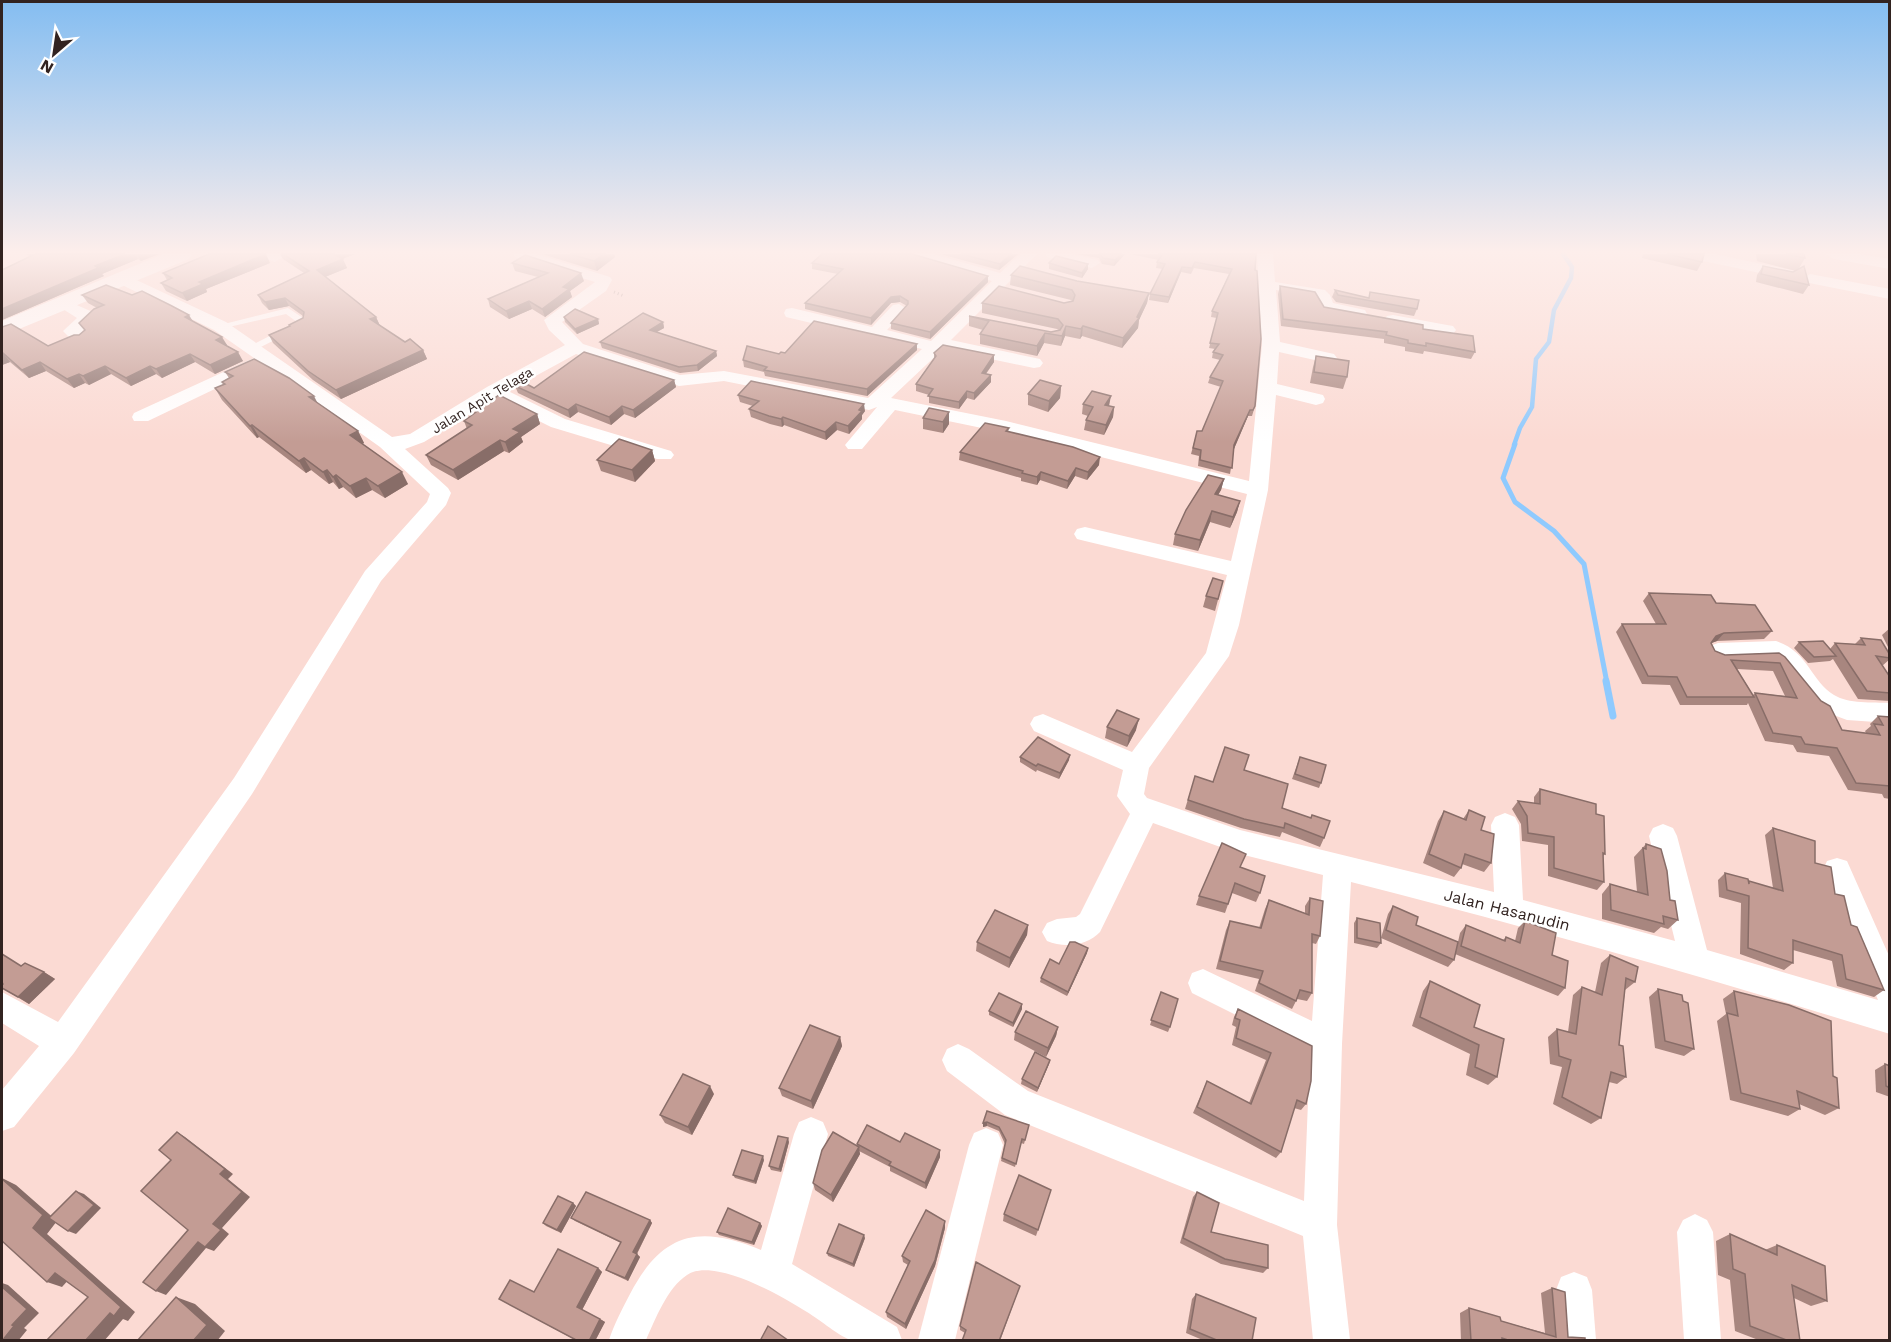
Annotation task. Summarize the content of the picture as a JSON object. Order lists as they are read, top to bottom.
{
  "streets": {
    "street": ["Jalan Apit Telaga", "Jalan Hasanudin"]
  },
  "north": "bottom left"
}
